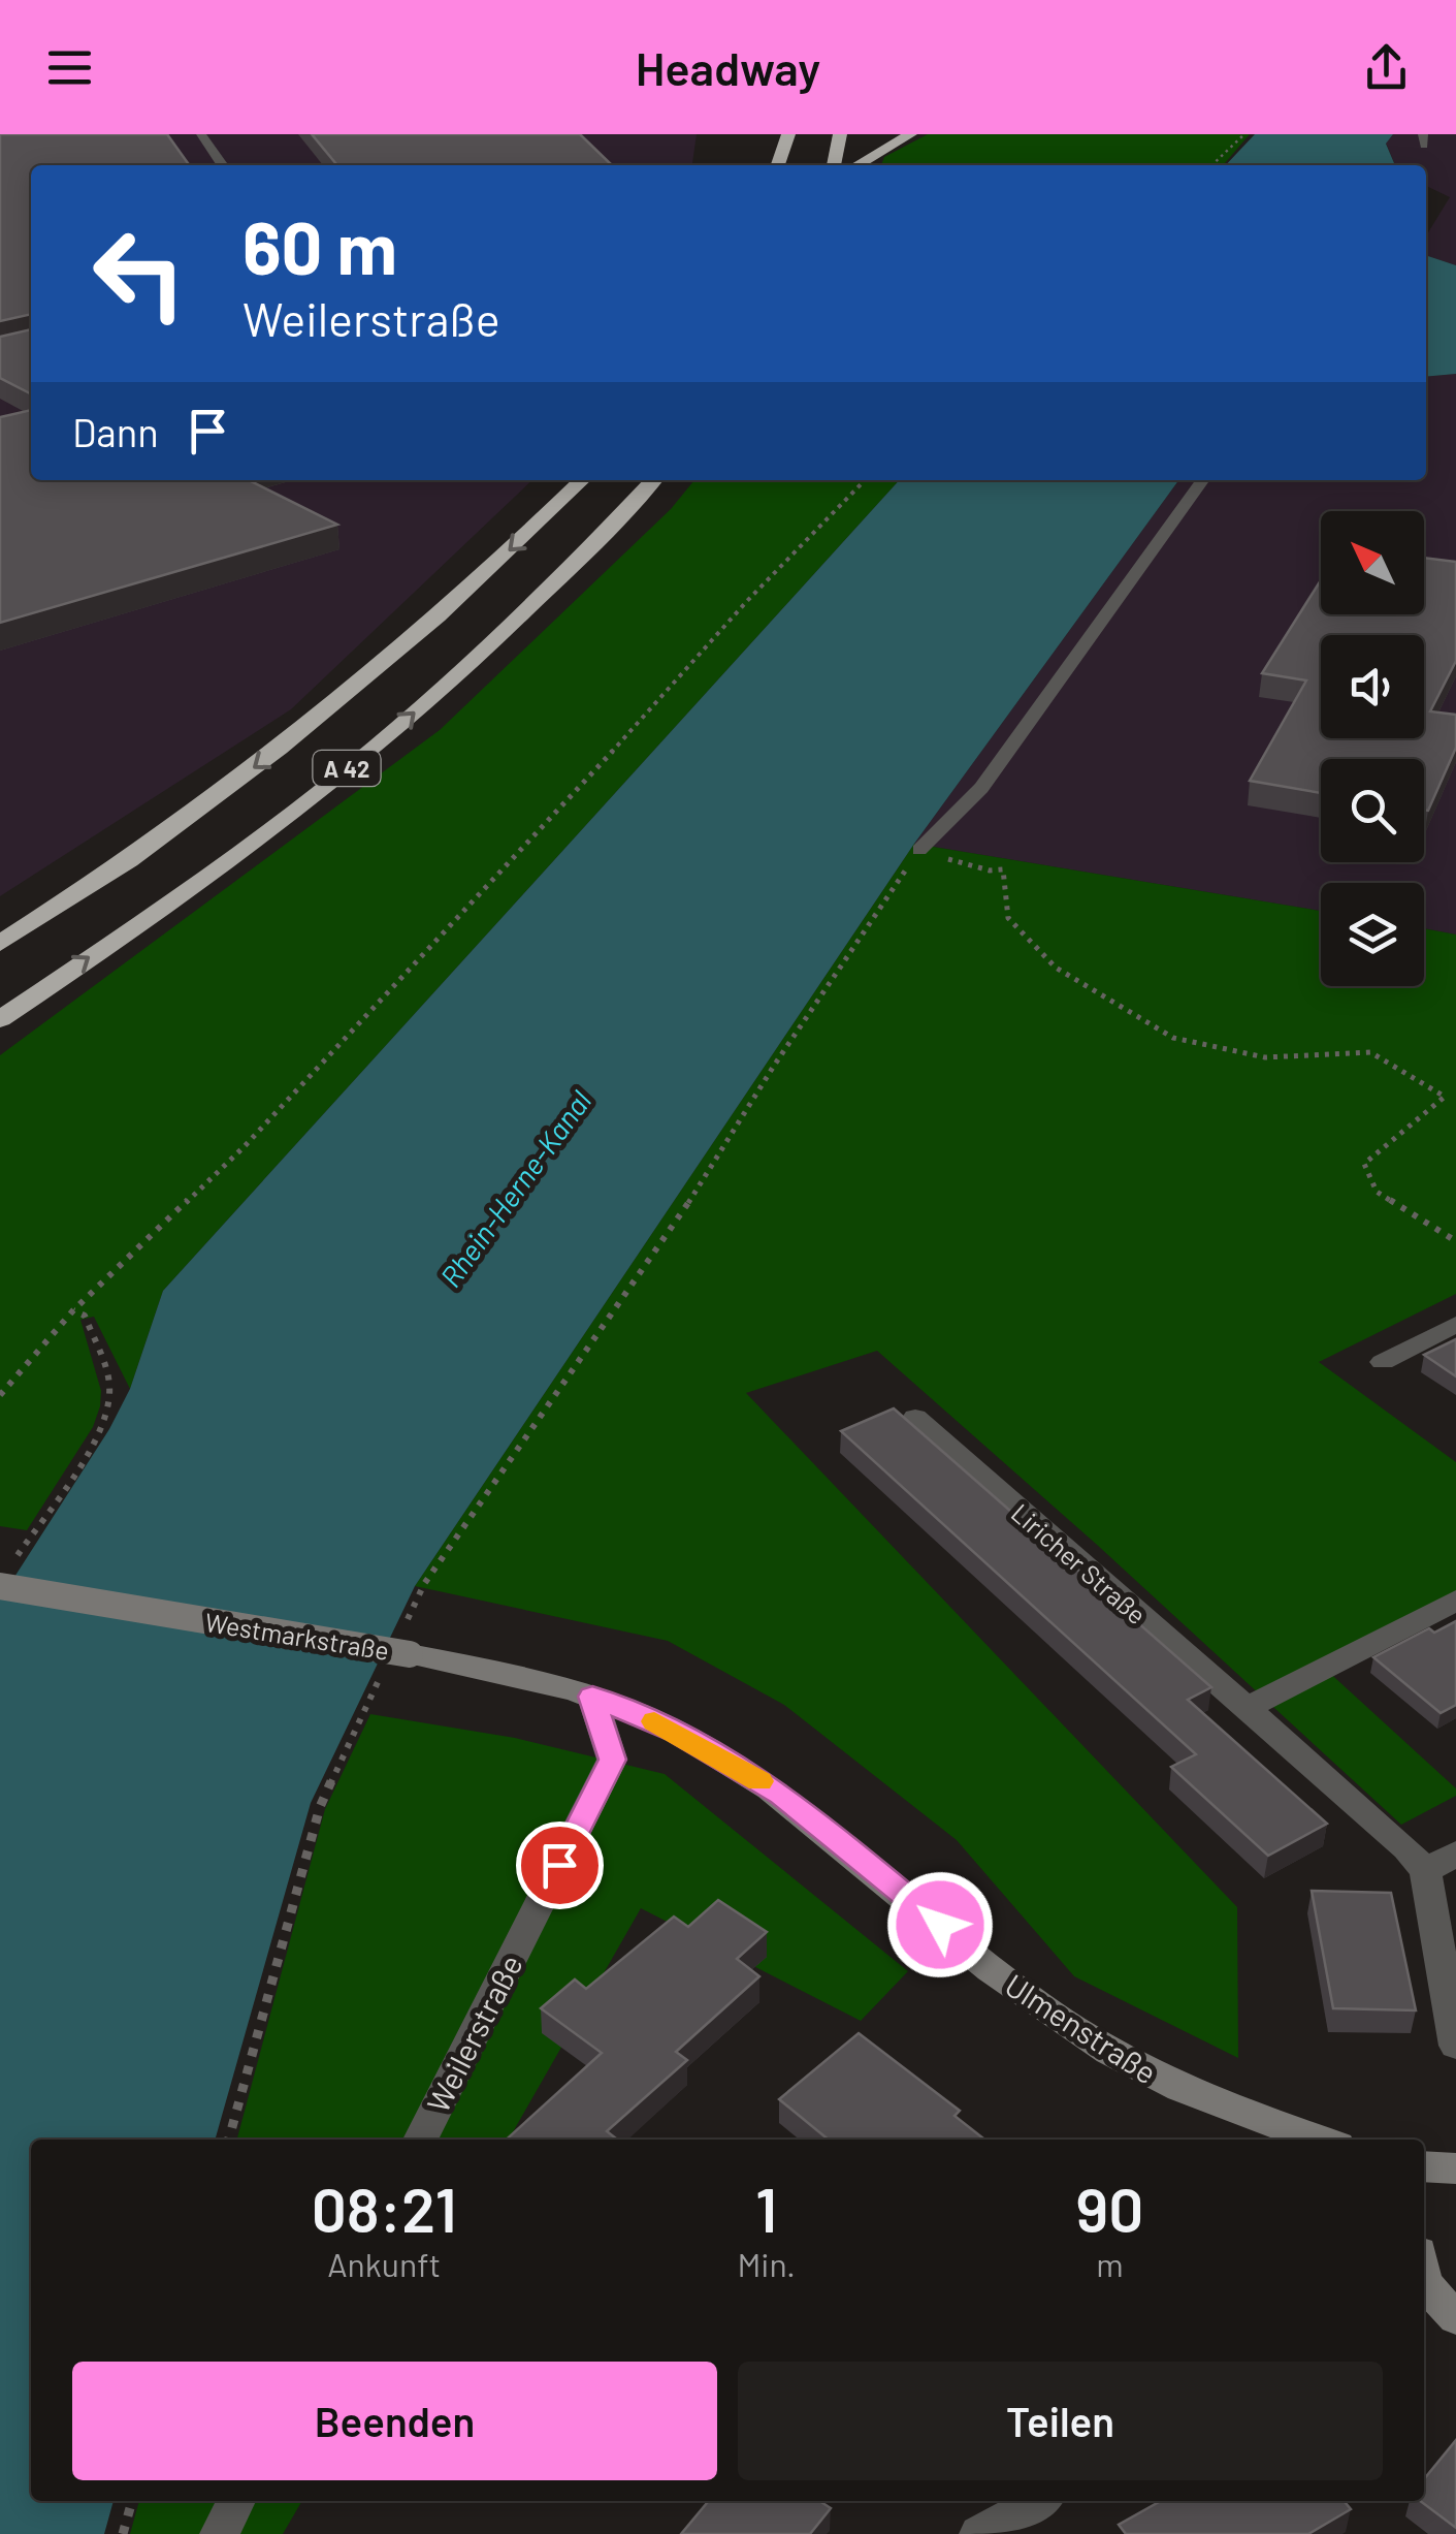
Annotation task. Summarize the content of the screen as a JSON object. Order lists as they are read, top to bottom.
{
  "streets": {
    "highway": ["A 42"],
    "street": [
      "Liricher Straße",
      "Westmarkstraße",
      "Ulmenstraße",
      "Weilerstraße"
    ]
  },
  "crossings": [
    ["Westmarkstraße", "Ulmenstraße"],
    ["Westmarkstraße", "Weilerstraße"],
    ["Ulmenstraße", "Weilerstraße"]
  ],
  "water": ["Rhein-Herne-Kanal"],
  "north": "top left",
  "page": {
    "header": "Headway",
    "turn": ["60 m", "Weilerstraße"],
    "then": "Dann",
    "eta": [
      "08:21",
      "Ankunft",
      "1",
      "Min.",
      "90",
      "m"
    ],
    "buttons": ["Beenden", "Teilen"]
  }
}
